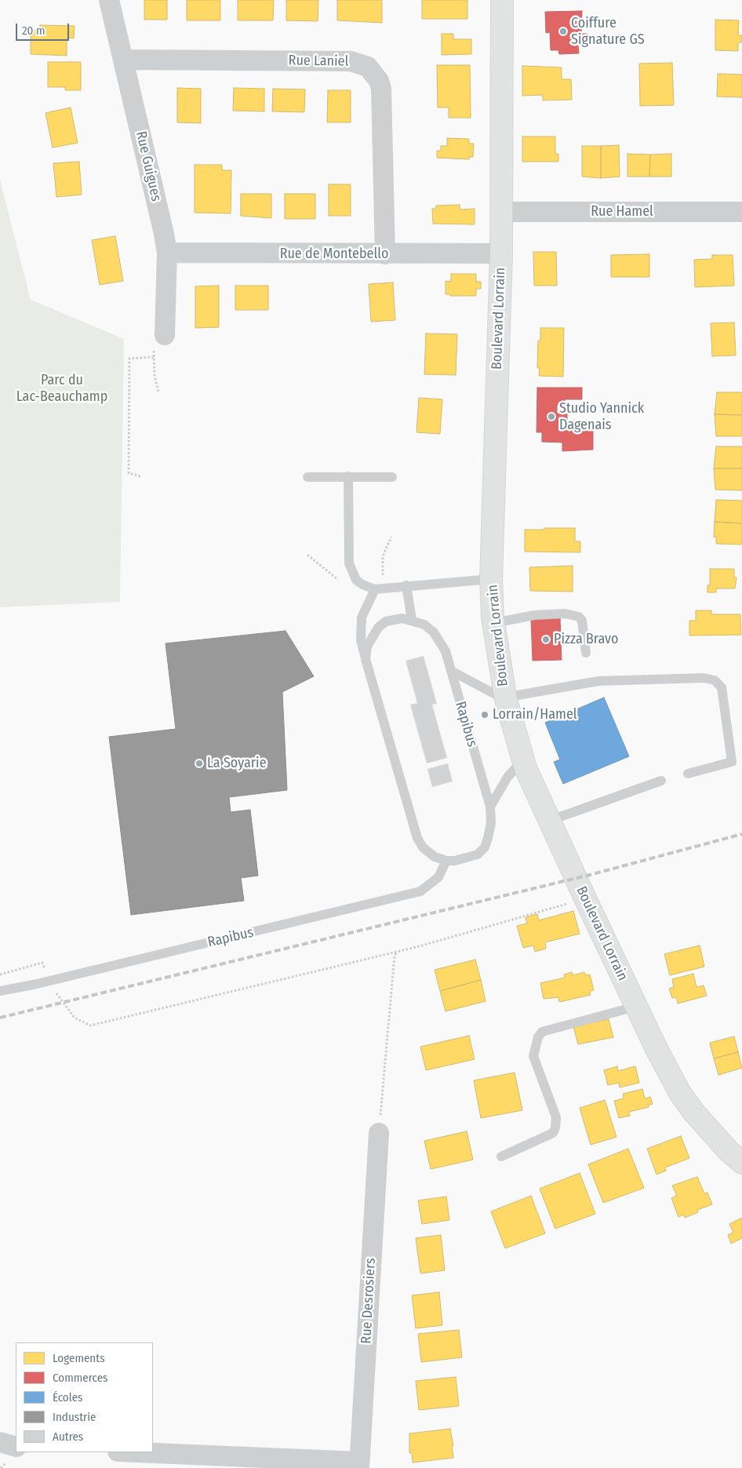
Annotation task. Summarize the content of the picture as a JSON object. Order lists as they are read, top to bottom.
{
  "streets": {
    "main road": ["Boulevard Lorrain"],
    "street": [
      "Rue Laniel",
      "Rue Guigues",
      "Rue Hamel",
      "Rue de Montebello",
      "Rue Desrosiers"
    ],
    "lane": ["Rapibus"]
  },
  "crossings": [
    ["Rue Laniel", "Rue Guigues"],
    ["Rue Laniel", "Rue de Montebello"],
    ["Rue Guigues", "Rue de Montebello"],
    ["Rue Hamel", "Boulevard Lorrain"],
    ["Rue de Montebello", "Boulevard Lorrain"]
  ],
  "parks": ["Parc du Lac-Beauchamp"],
  "places": [
    "Coiffure Signature GS",
    "Studio Yannick Dagenais",
    "Pizza Bravo",
    "Lorrain/Hamel",
    "La Soyarie"
  ],
  "legend": [
    "Logements",
    "Commerces",
    "Écoles",
    "Industrie",
    "Autres"
  ],
  "scale_bar": "20 m"
}
